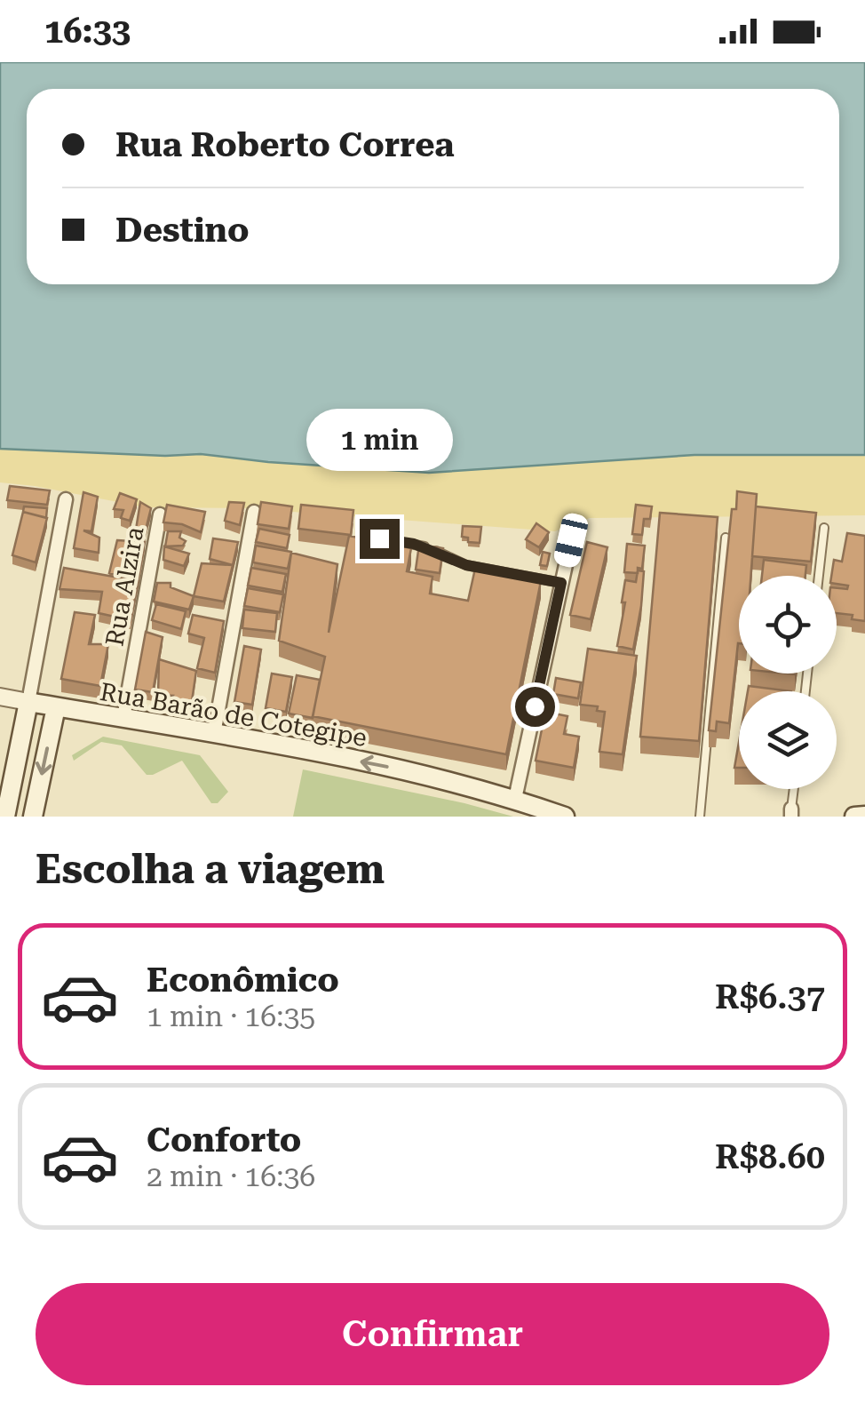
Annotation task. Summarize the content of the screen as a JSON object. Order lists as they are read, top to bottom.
{
  "streets": {
    "main road": ["Rua Barão de Cotegipe"],
    "street": ["Rua Alzira"]
  },
  "crossings": [
    ["Rua Alzira", "Rua Barão de Cotegipe"]
  ],
  "one_way": ["Rua Barão de Cotegipe"],
  "page": {
    "status": "16:33",
    "banner": ["Rua Roberto Correa", "Destino"],
    "bubble": "1 min",
    "heading": "Escolha a viagem",
    "list": [
      {
        "name": "Econômico",
        "note": "1 min · 16:35",
        "value": "R$6.37"
      },
      {
        "name": "Conforto",
        "note": "2 min · 16:36",
        "value": "R$8.60"
      }
    ],
    "buttons": "Confirmar"
  }
}
